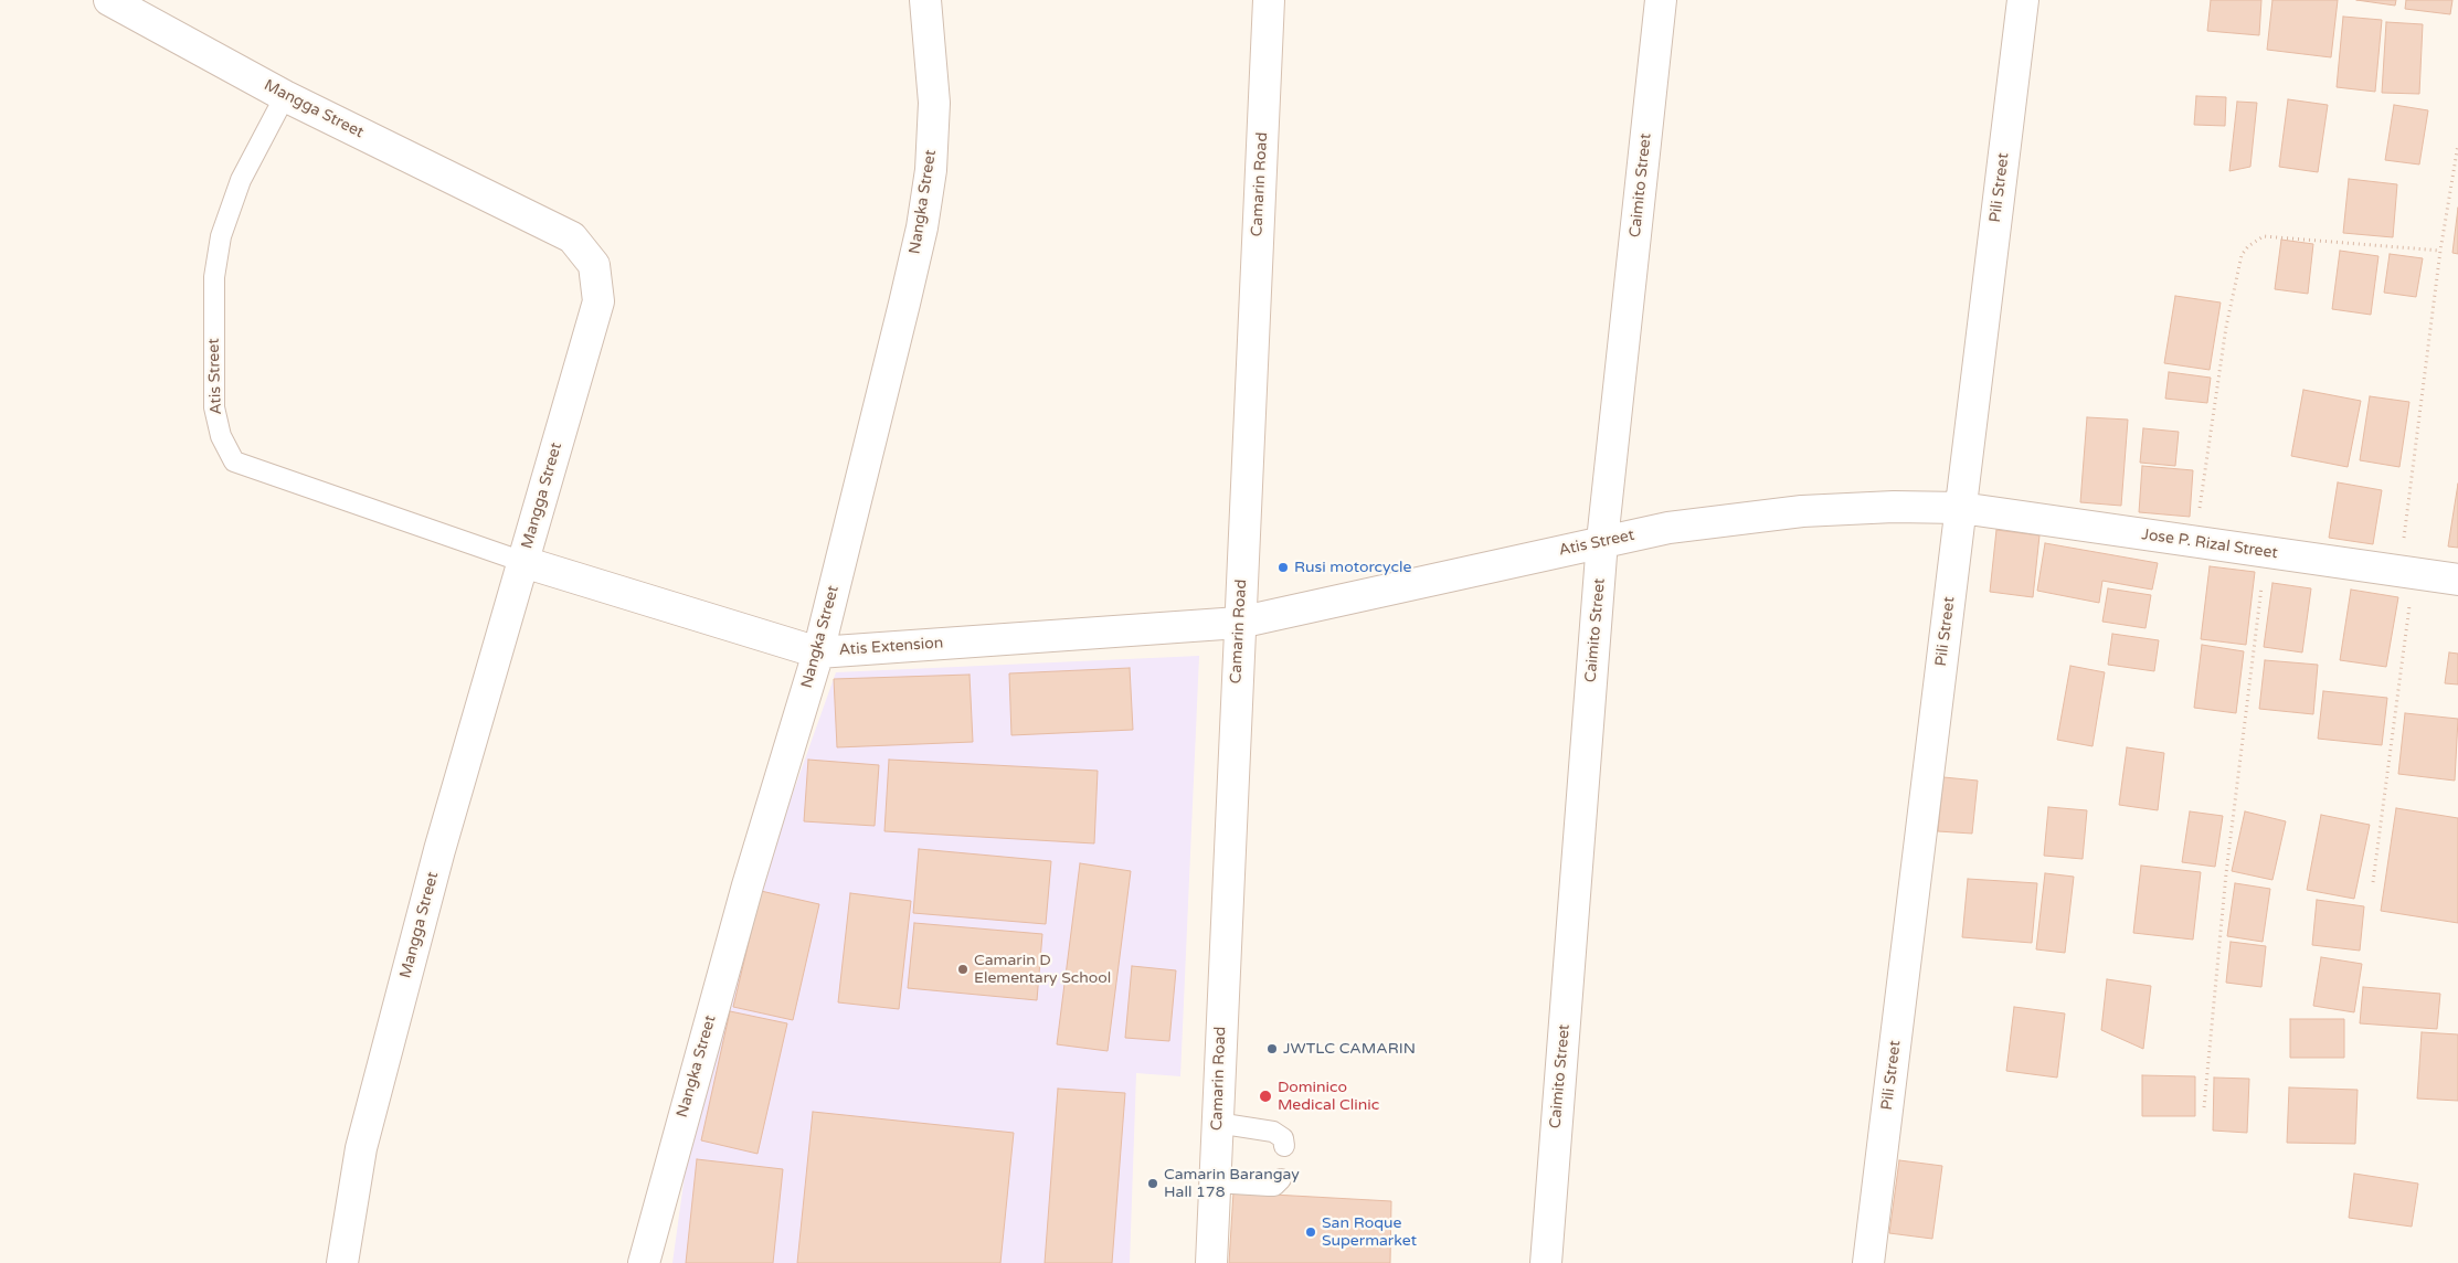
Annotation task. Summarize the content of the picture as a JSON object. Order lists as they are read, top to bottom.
{
  "streets": {
    "street": [
      "Mangga Street",
      "Camarin Road",
      "Caimito Street",
      "Pili Street",
      "Nangka Street",
      "Atis Street",
      "Jose P. Rizal Street",
      "Atis Extension"
    ]
  },
  "crossings": [
    ["Mangga Street", "Atis Street"],
    ["Mangga Street", "Atis Extension"],
    ["Camarin Road", "Atis Street"],
    ["Camarin Road", "Atis Extension"],
    ["Caimito Street", "Atis Street"],
    ["Pili Street", "Atis Street"],
    ["Pili Street", "Jose P. Rizal Street"],
    ["Nangka Street", "Atis Extension"],
    ["Atis Street", "Jose P. Rizal Street"],
    ["Atis Street", "Atis Extension"]
  ],
  "places": [
    "Rusi motorcycle",
    "Camarin D Elementary School",
    "JWTLC CAMARIN",
    "Dominico Medical Clinic",
    "Camarin Barangay Hall 178",
    "San Roque Supermarket"
  ]
}
